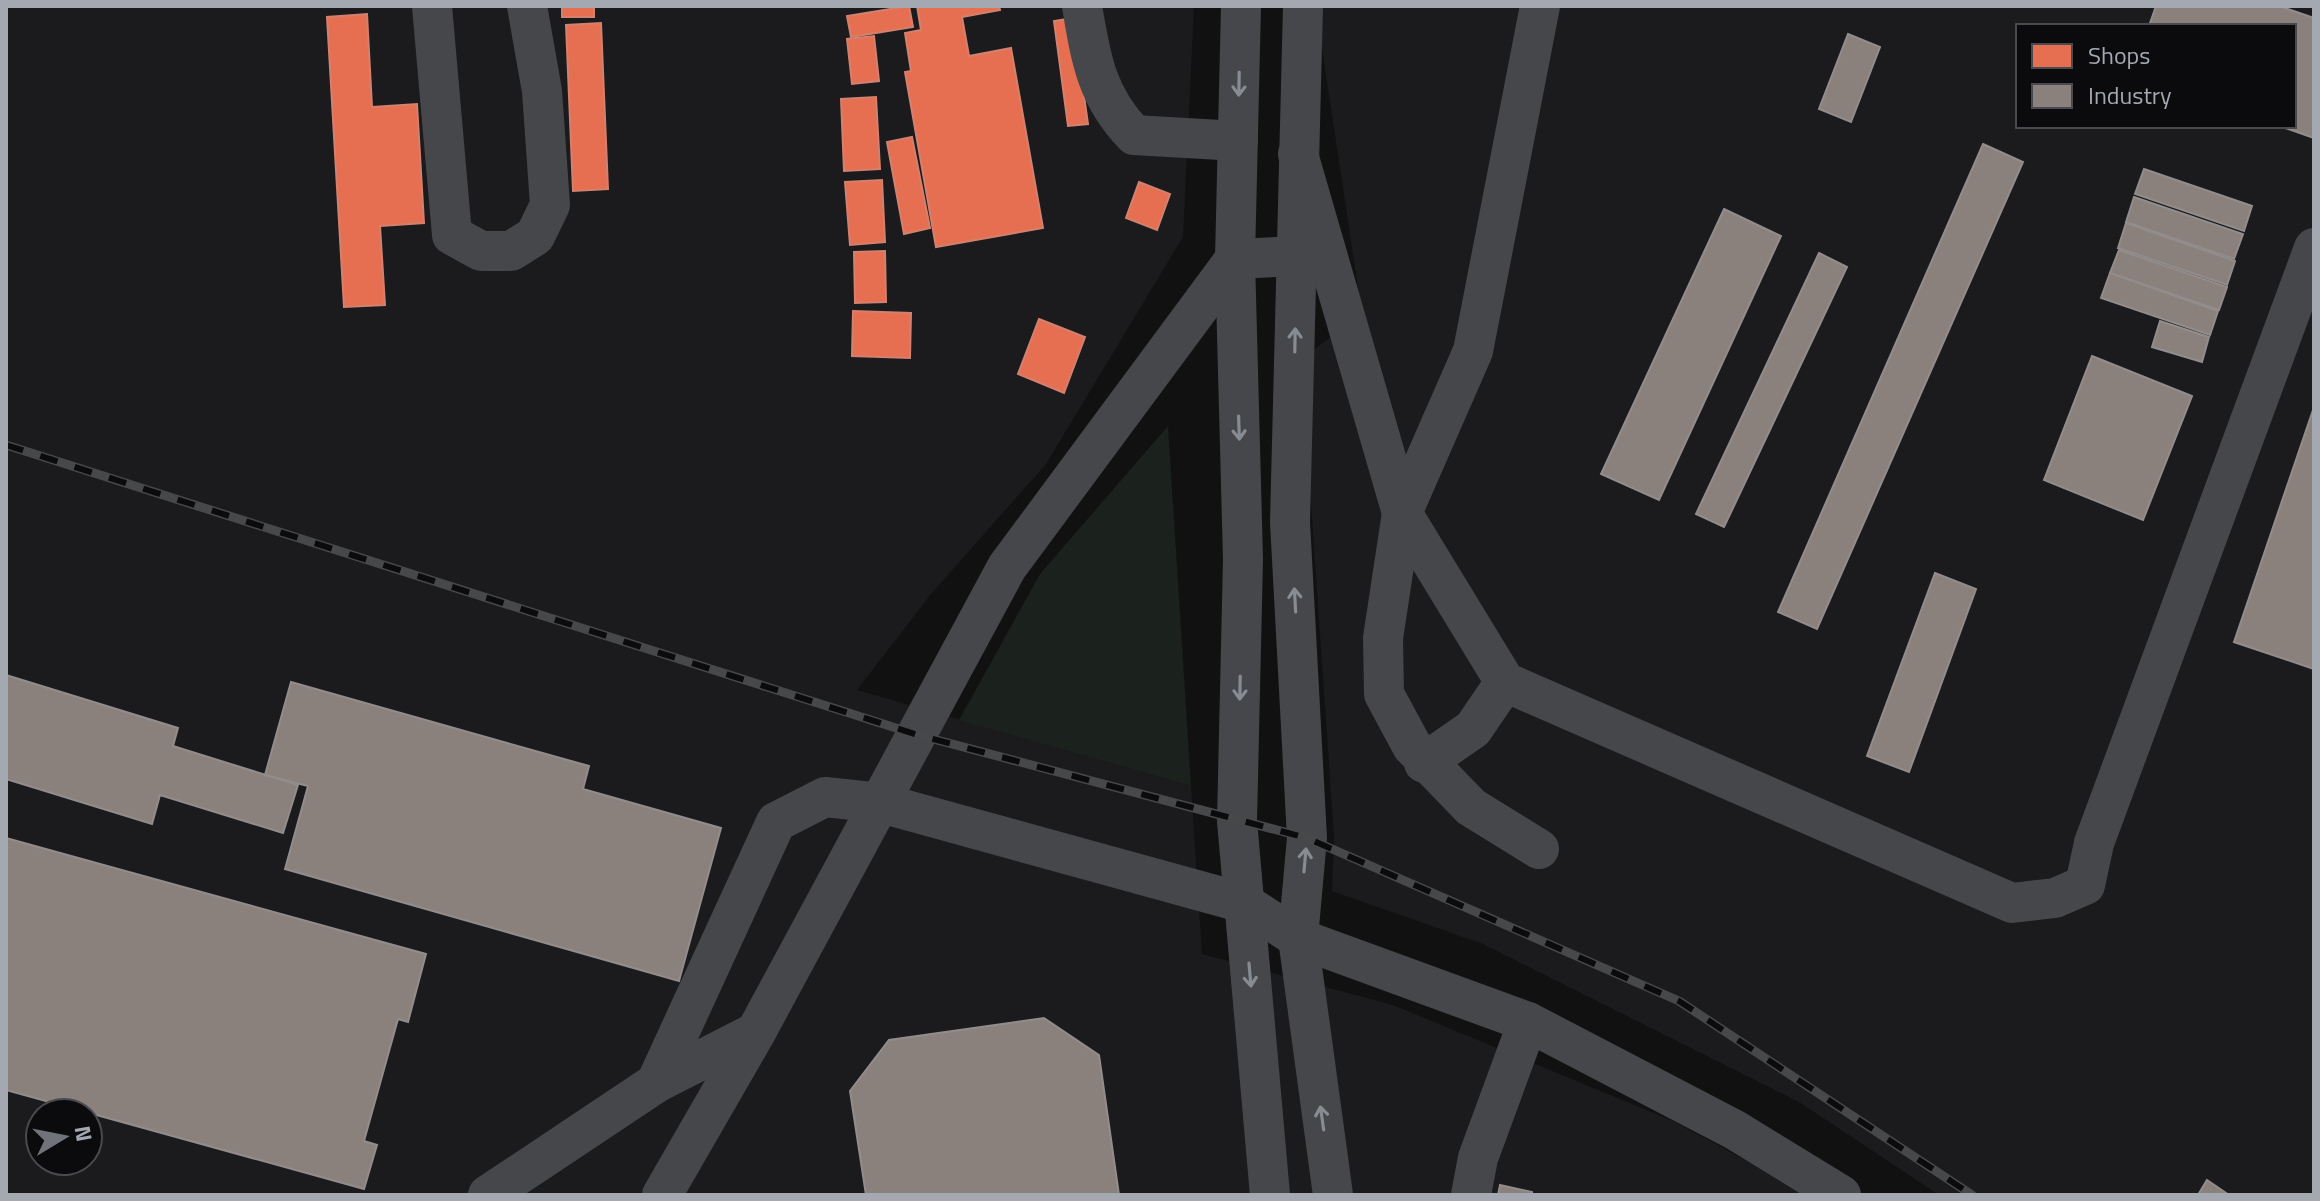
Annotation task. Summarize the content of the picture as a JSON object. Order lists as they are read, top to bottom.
{
  "legend": ["Shops", "Industry"],
  "north": "right"
}
